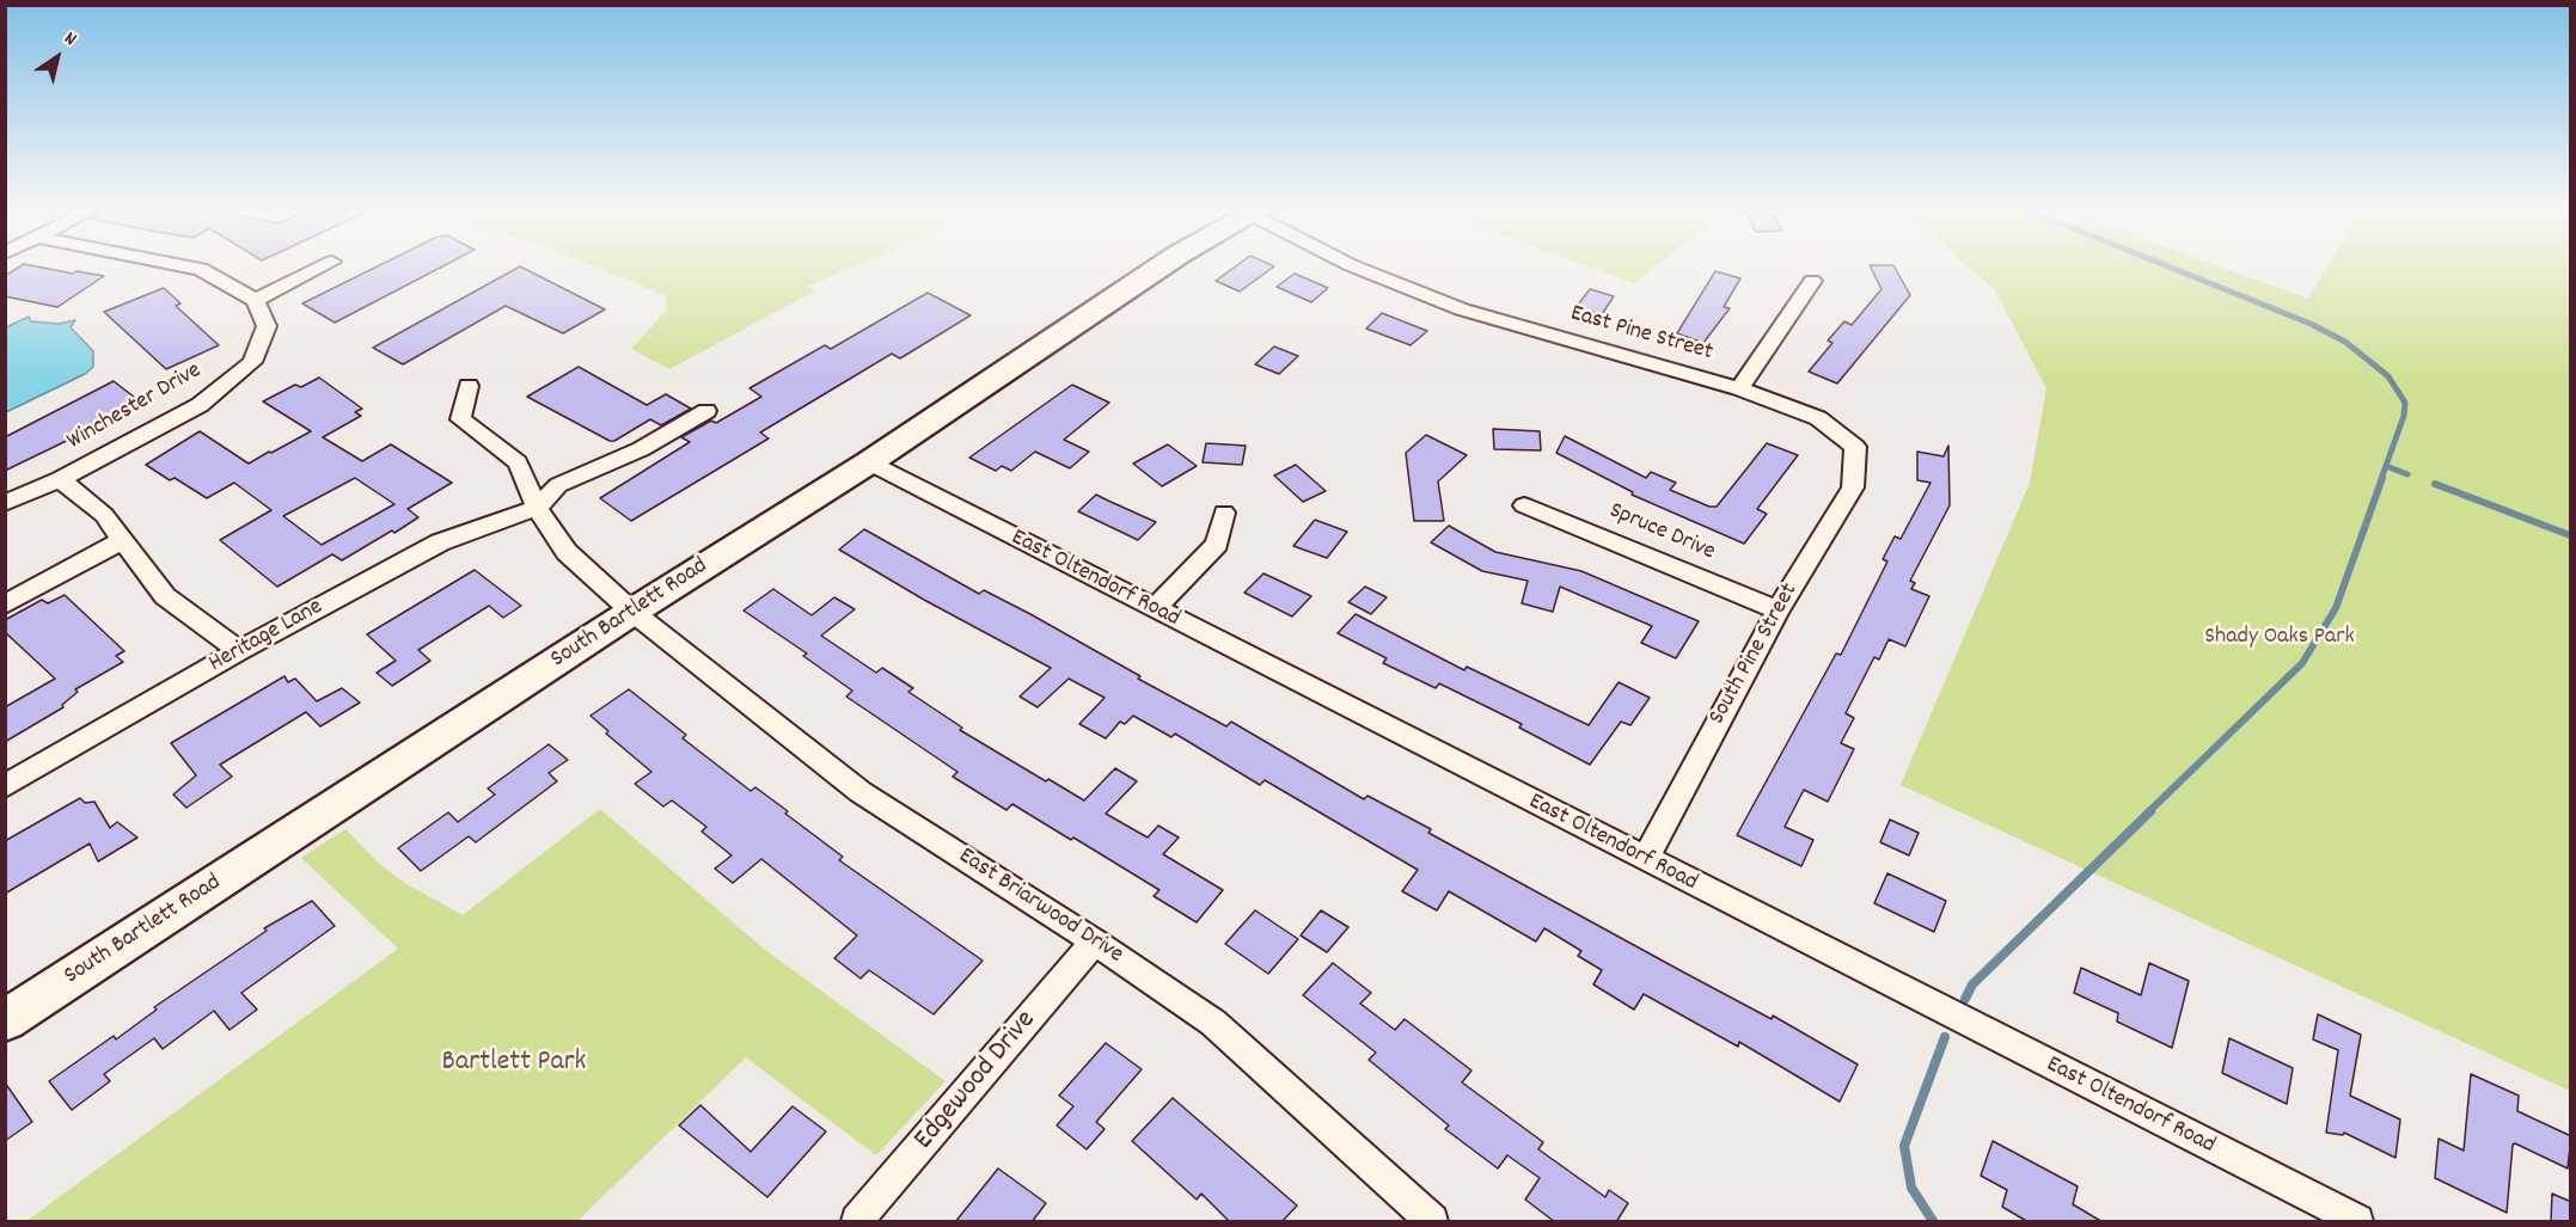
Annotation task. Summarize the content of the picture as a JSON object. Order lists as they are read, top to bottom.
{
  "streets": {
    "main road": ["South Bartlett Road"],
    "street": [
      "East Pine Street",
      "Winchester Drive",
      "Spruce Drive",
      "East Oltendorf Road",
      "Heritage Lane",
      "South Pine Street",
      "East Briarwood Drive",
      "Edgewood Drive"
    ]
  },
  "crossings": [
    ["East Pine Street", "South Pine Street"],
    ["Spruce Drive", "South Pine Street"],
    ["East Oltendorf Road", "South Bartlett Road"],
    ["East Oltendorf Road", "South Pine Street"],
    ["South Bartlett Road", "East Briarwood Drive"],
    ["Heritage Lane", "East Briarwood Drive"],
    ["East Briarwood Drive", "Edgewood Drive"]
  ],
  "parks": ["Shady Oaks Park", "Bartlett Park"],
  "north": "top right"
}
